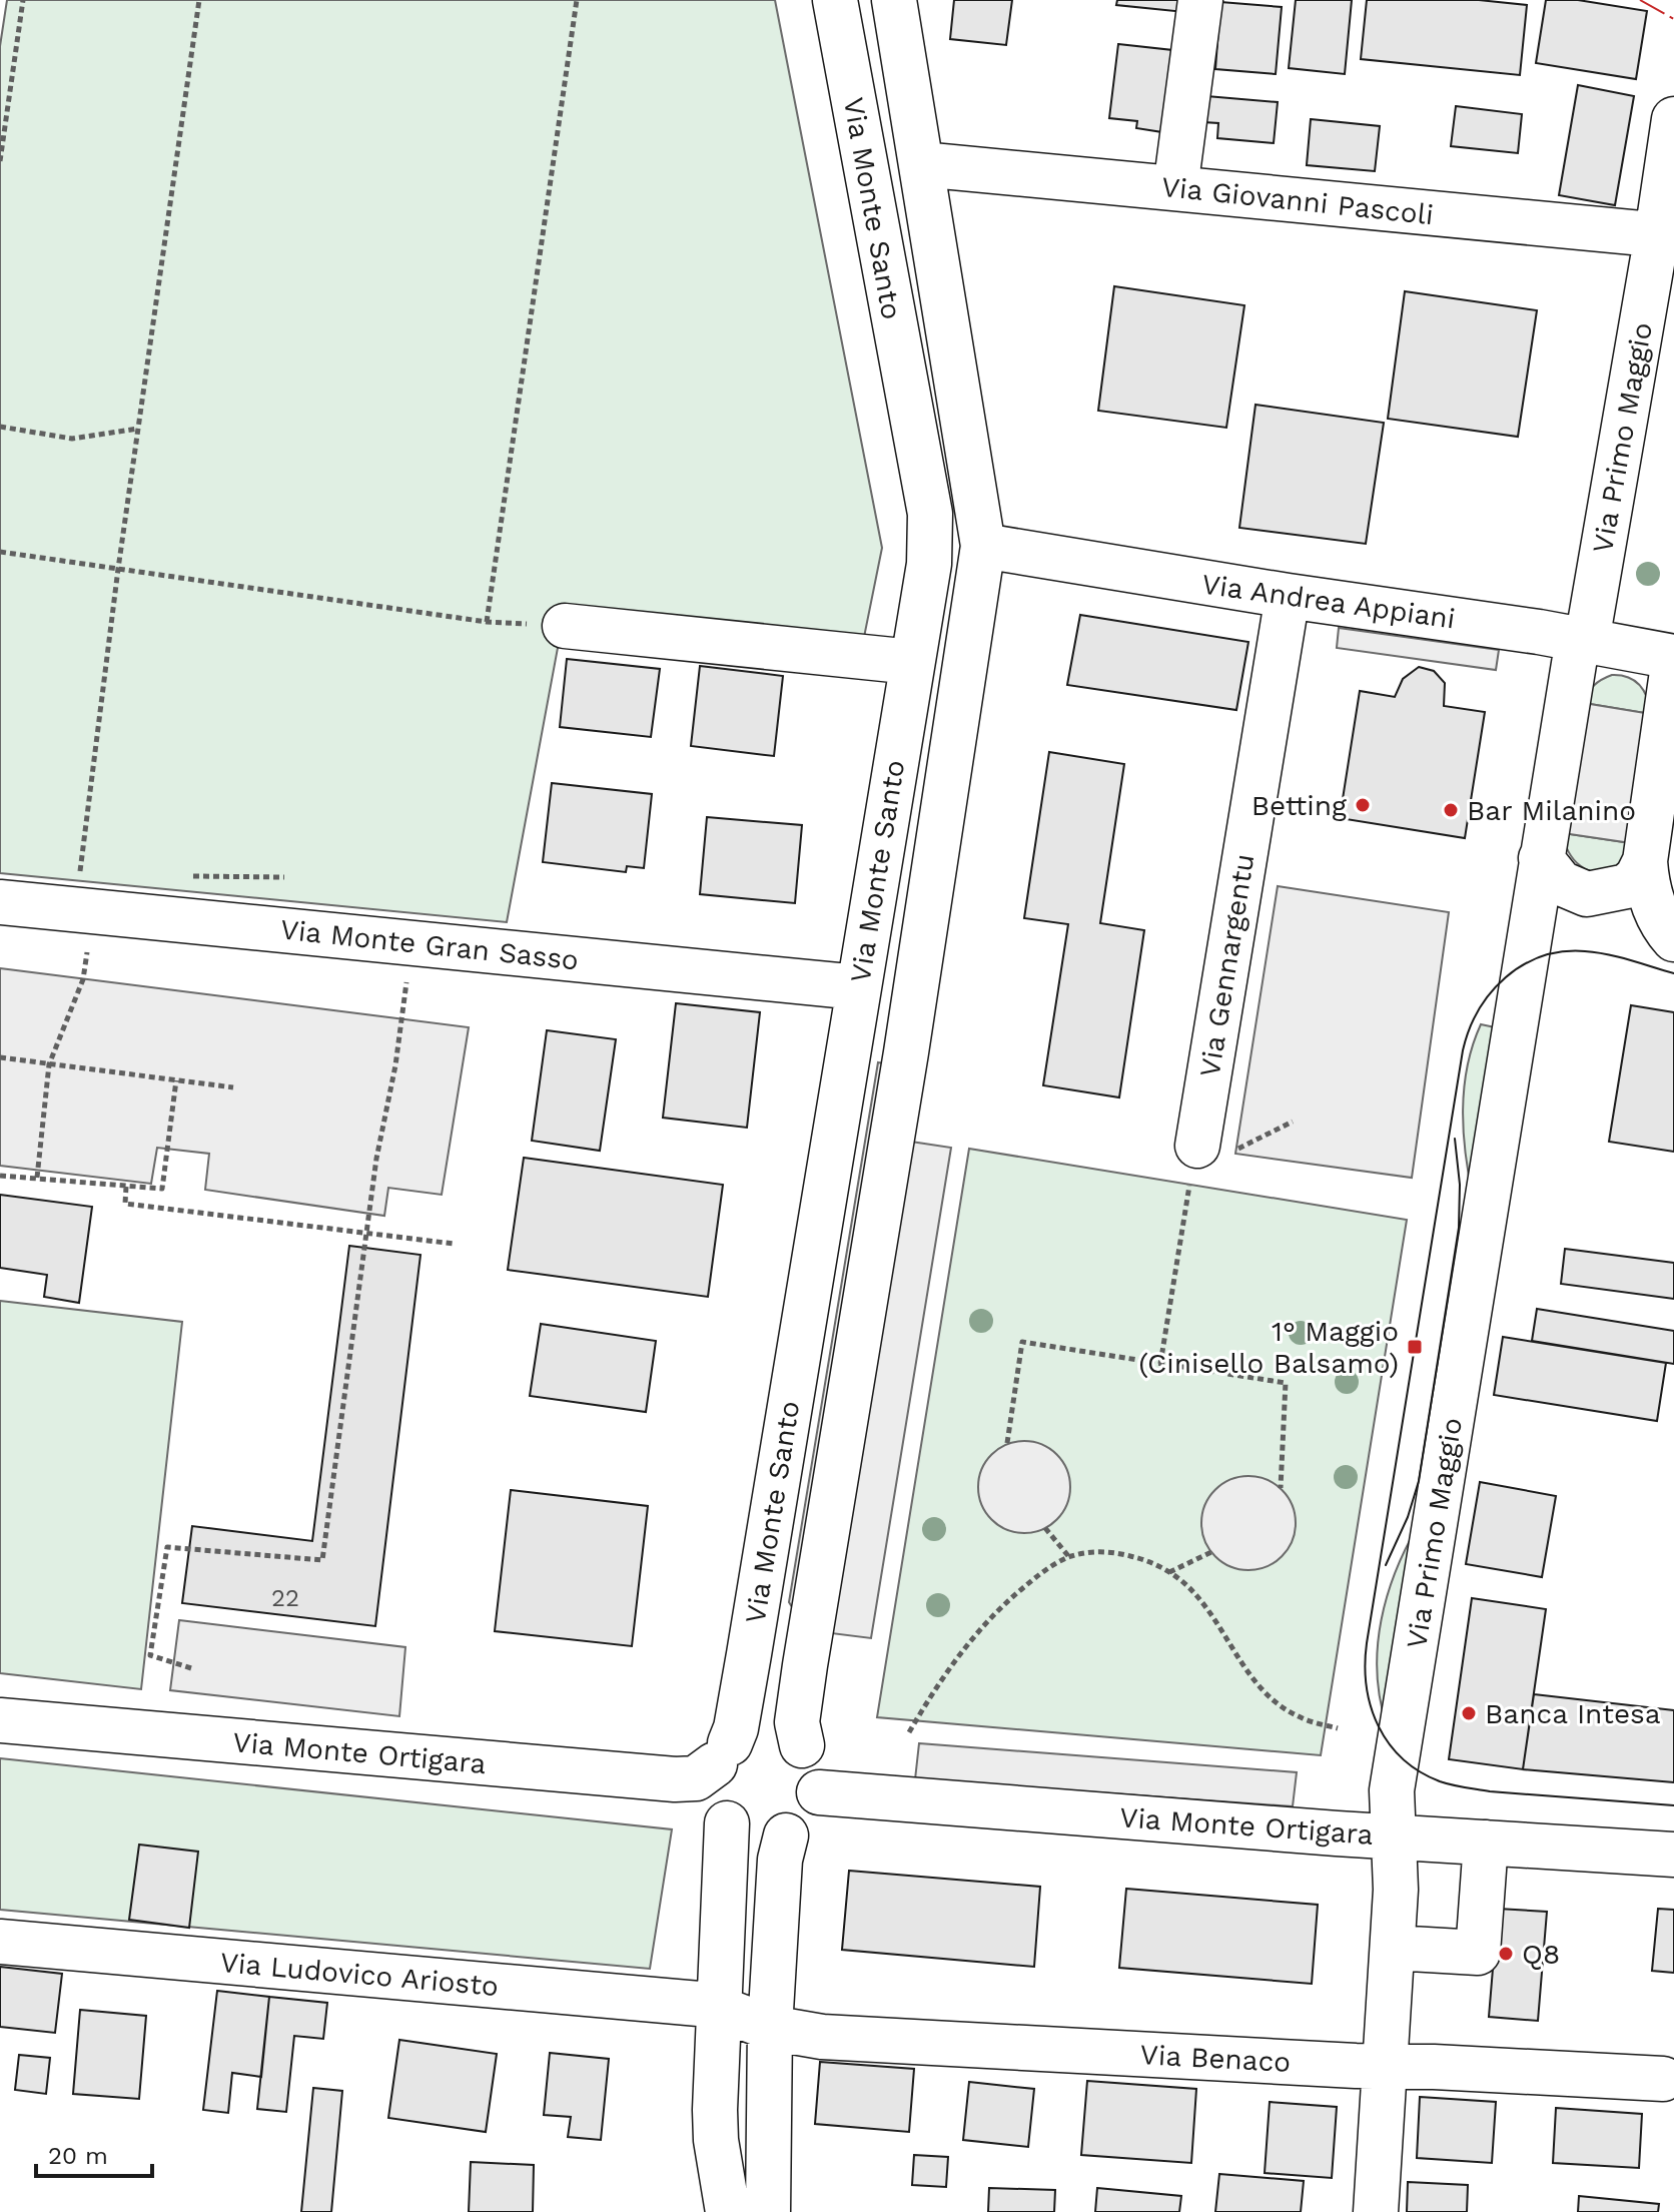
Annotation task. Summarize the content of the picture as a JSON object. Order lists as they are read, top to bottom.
{
  "streets": {
    "street": [
      "Via Giovanni Pascoli",
      "Via Monte Santo",
      "Via Primo Maggio",
      "Via Andrea Appiani",
      "Via Monte Gran Sasso",
      "Via Gennargentu",
      "Via Monte Ortigara",
      "Via Ludovico Ariosto",
      "Via Benaco"
    ]
  },
  "crossings": [
    ["Via Giovanni Pascoli", "Via Monte Santo"],
    ["Via Giovanni Pascoli", "Via Primo Maggio"],
    ["Via Monte Santo", "Via Andrea Appiani"],
    ["Via Monte Santo", "Via Monte Gran Sasso"],
    ["Via Monte Santo", "Via Monte Ortigara"],
    ["Via Primo Maggio", "Via Andrea Appiani"],
    ["Via Primo Maggio", "Via Monte Ortigara"],
    ["Via Primo Maggio", "Via Benaco"],
    ["Via Andrea Appiani", "Via Gennargentu"],
    ["Via Ludovico Ariosto", "Via Benaco"]
  ],
  "places": {
    "other": [
      "Betting",
      "Bar Milanino",
      "Banca Intesa",
      "Q8"
    ],
    "transit": ["1° Maggio (Cinisello Balsamo)"]
  },
  "house_numbers": ["22"],
  "scale_bar": "20 m"
}
